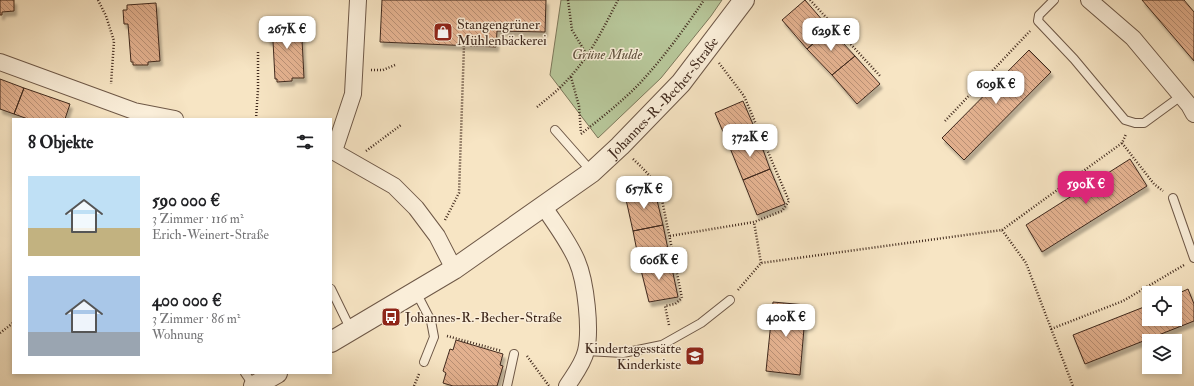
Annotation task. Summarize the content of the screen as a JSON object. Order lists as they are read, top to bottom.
{
  "streets": {
    "street": ["Johannes-R.-Becher-Straße"]
  },
  "parks": ["Grüne Mulde"],
  "places": {
    "shop": ["Stangengrüner Mühlenbäckerei"],
    "bus stop": ["Johannes-R.-Becher-Straße"],
    "school or university": ["Kindertagesstätte Kinderkiste"]
  },
  "page": {
    "price": [
      "267K €",
      "629K €",
      "609K €",
      "372K €",
      "590K €",
      "657K €",
      "606K €",
      "400K €"
    ],
    "heading": "8 Objekte",
    "list": [
      {
        "name": "590 000 €",
        "note": "3 Zimmer · 116 m² · Erich-Weinert-Straße"
      },
      {
        "name": "400 000 €",
        "note": "3 Zimmer · 86 m² · Wohnung"
      }
    ]
  }
}
